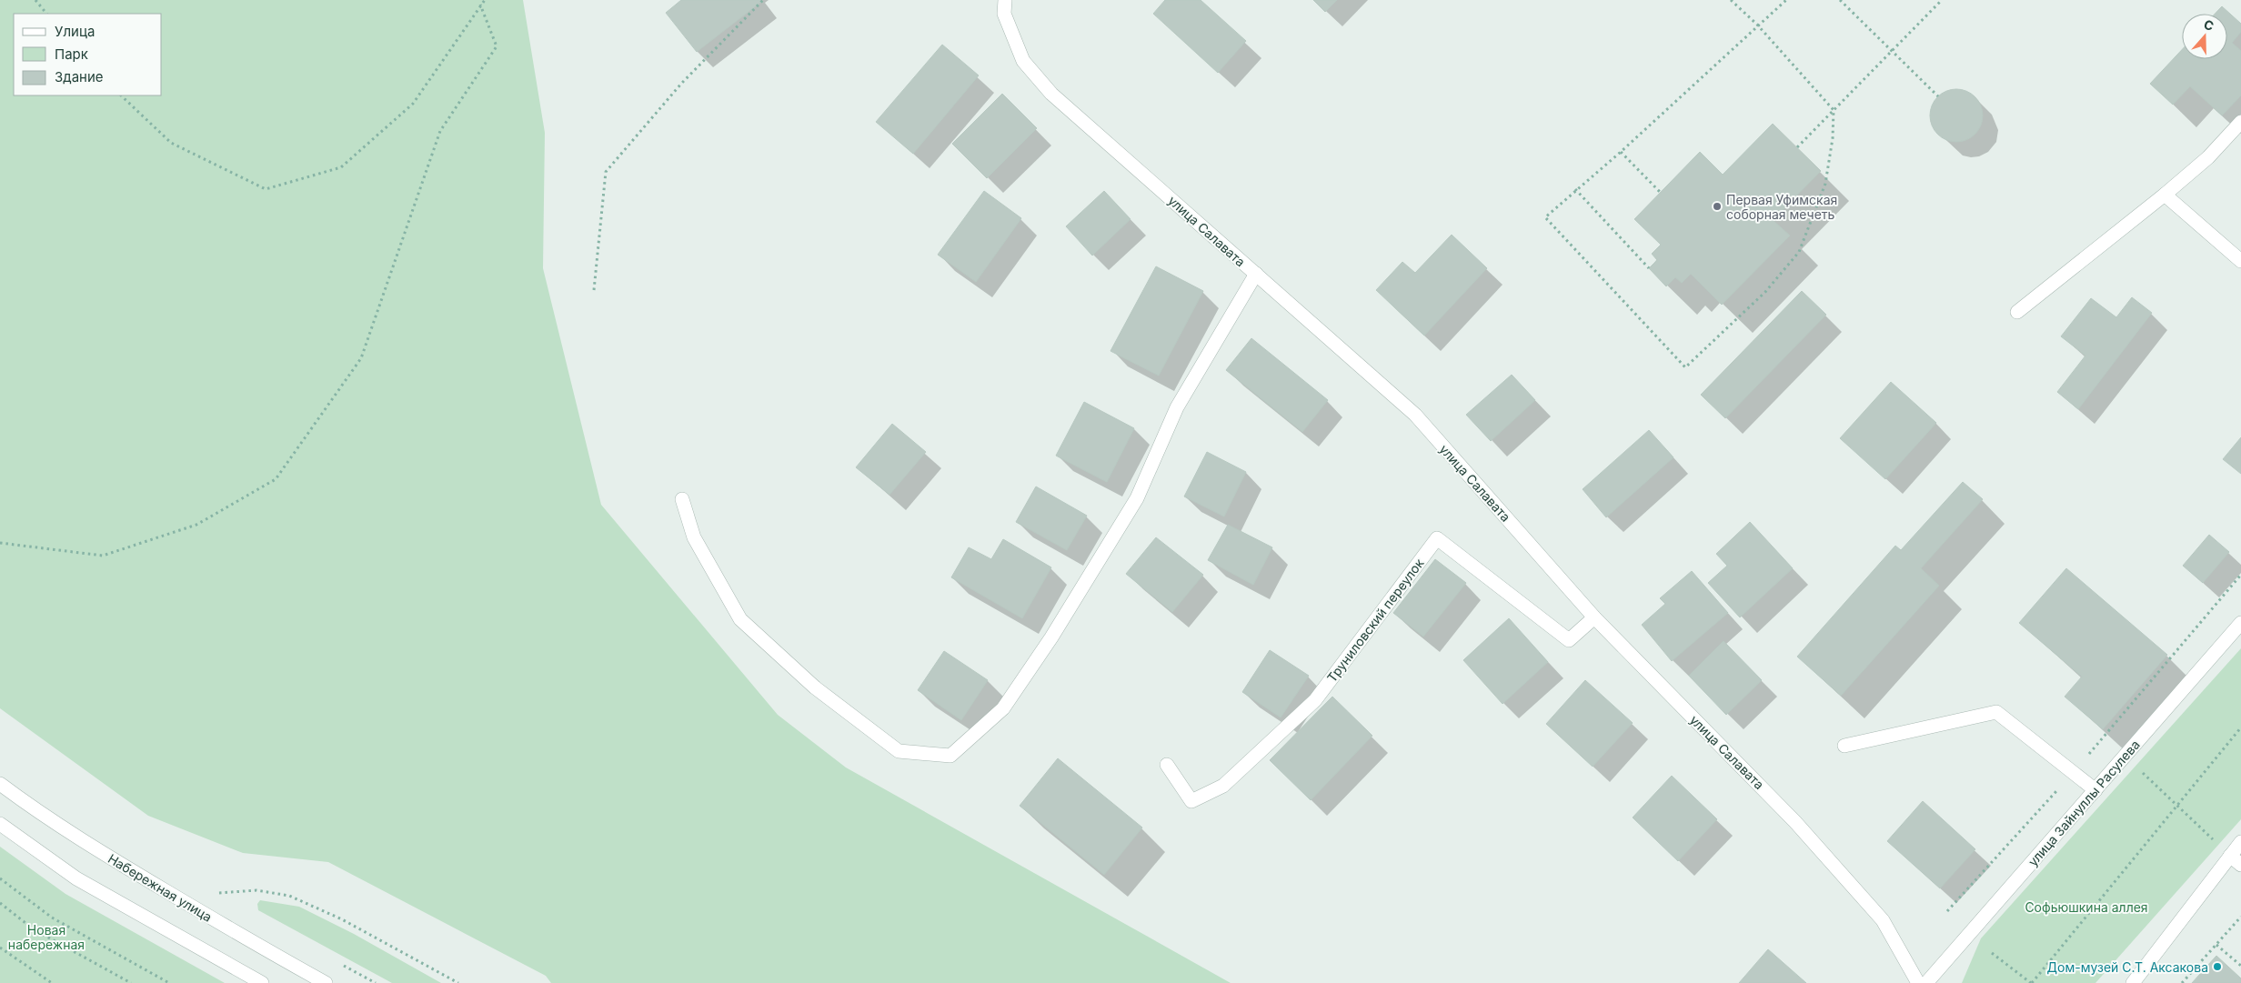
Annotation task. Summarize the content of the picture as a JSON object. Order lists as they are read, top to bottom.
{
  "streets": {
    "street": [
      "улица Салавата",
      "Труниловский переулок",
      "улица Зайнуллы Расулева",
      "Набережная улица"
    ]
  },
  "crossings": [
    ["улица Салавата", "Труниловский переулок"]
  ],
  "parks": ["Софьюшкина аллея", "Новая набережная"],
  "places": ["Первая Уфимская соборная мечеть", "Дом-музей С.Т. Аксакова"],
  "legend": ["Улица", "Парк", "Здание"],
  "north": "top"
}
